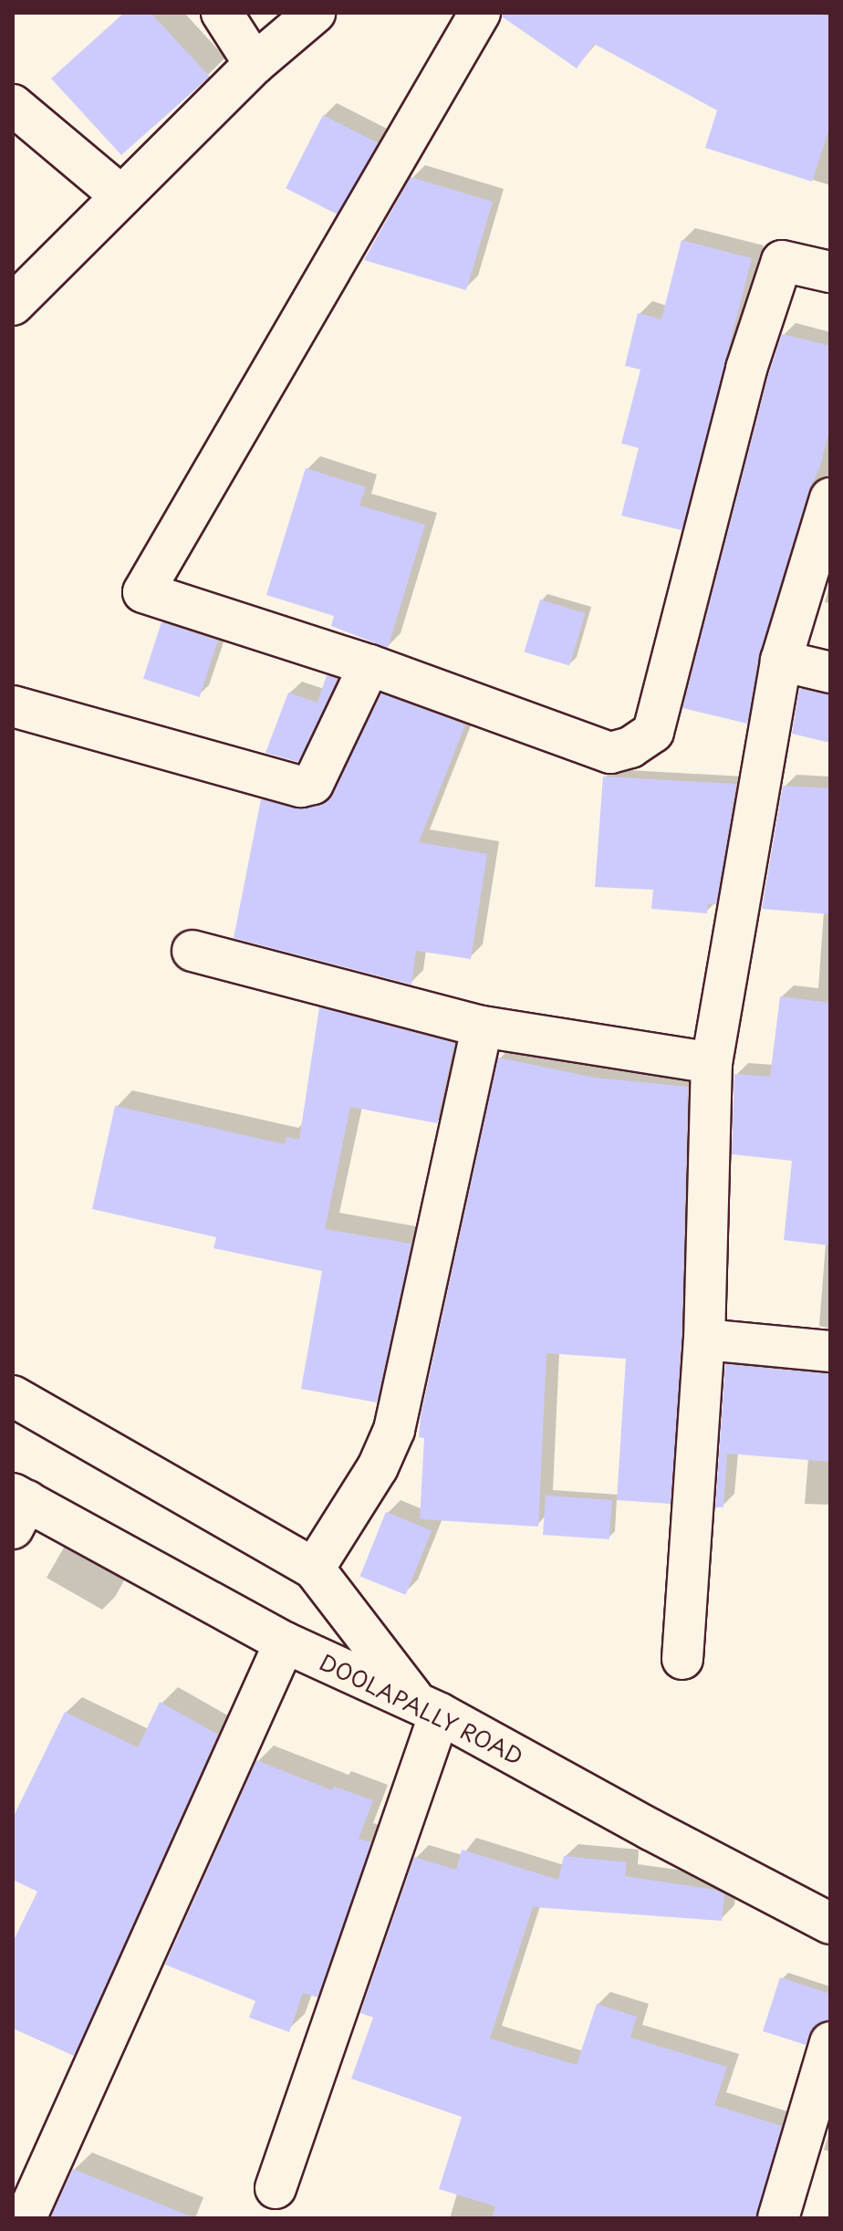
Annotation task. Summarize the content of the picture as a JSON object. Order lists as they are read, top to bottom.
{
  "streets": {
    "street": ["DOOLAPALLY ROAD"]
  }
}
